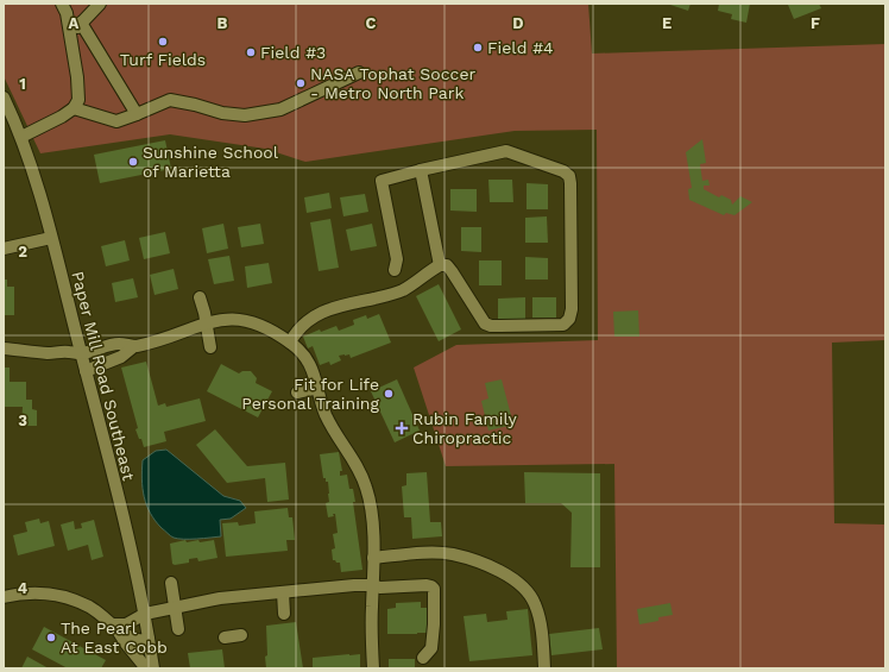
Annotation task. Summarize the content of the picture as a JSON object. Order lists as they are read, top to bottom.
{
  "streets": {
    "street": ["Paper Mill Road Southeast"]
  },
  "places": {
    "other": [
      "Turf Fields",
      "Field #4",
      "Field #3",
      "NASA Tophat Soccer - Metro North Park",
      "Sunshine School of Marietta",
      "Fit for Life Personal Training",
      "The Pearl At East Cobb"
    ],
    "health": ["Rubin Family Chiropractic"]
  },
  "grid": {
    "columns": [
      "A",
      "B",
      "C",
      "D",
      "E",
      "F"
    ],
    "rows": [
      "1",
      "2",
      "3",
      "4"
    ]
  }
}
